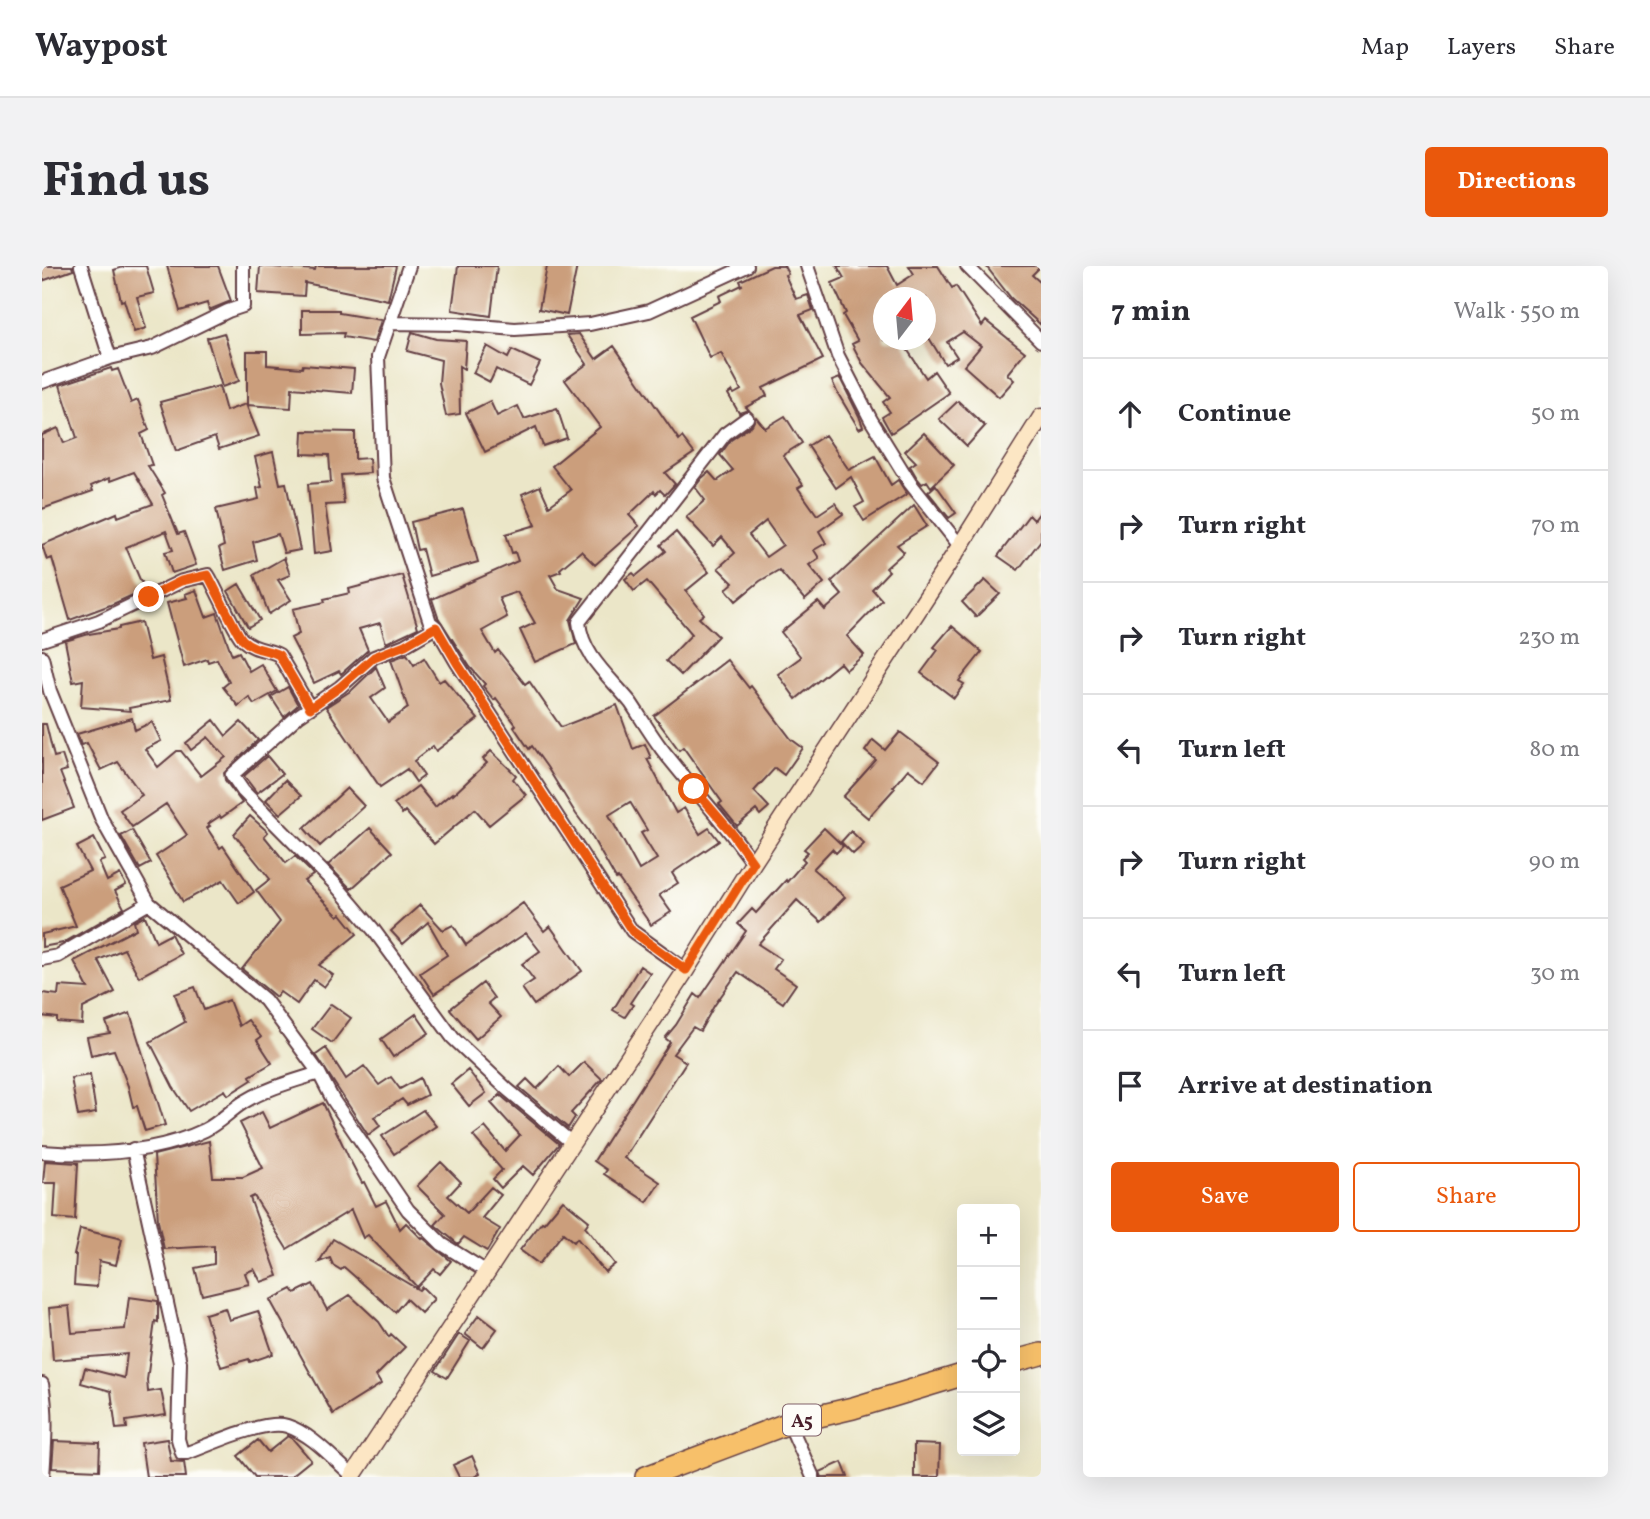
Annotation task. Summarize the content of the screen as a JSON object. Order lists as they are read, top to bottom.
{
  "streets": {
    "highway": ["A5"]
  },
  "north": "top",
  "page": {
    "header": "Waypost",
    "nav": ["Map", "Layers", "Share"],
    "buttons": [
      "Directions",
      ["Save", "Share"]
    ],
    "title": "Find us",
    "heading": ["7 min", "Walk · 550 m"],
    "list": [
      ["Continue", "50 m"],
      ["Turn right", "70 m"],
      ["Turn right", "230 m"],
      ["Turn left", "80 m"],
      ["Turn right", "90 m"],
      ["Turn left", "30 m"],
      "Arrive at destination"
    ],
    "map_buttons": ["+", "−"]
  }
}
